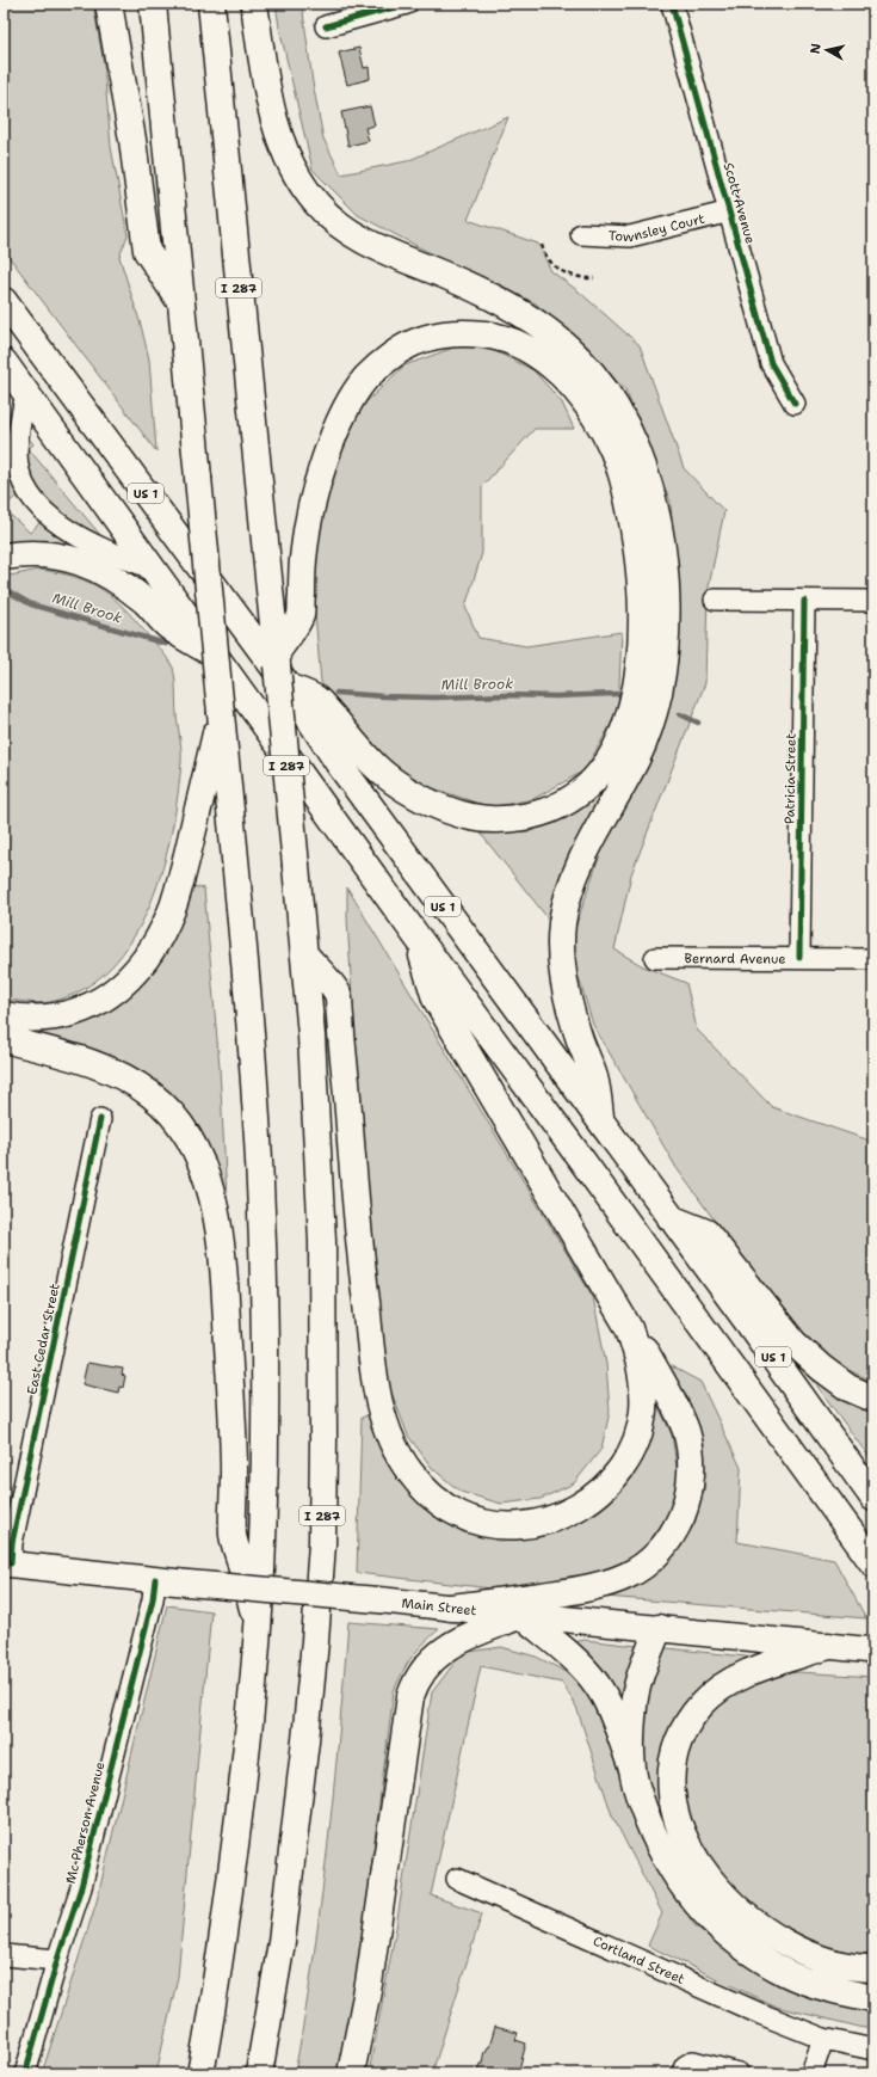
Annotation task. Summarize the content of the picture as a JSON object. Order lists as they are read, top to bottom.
{
  "streets": {
    "highway": ["I 287", "US 1"],
    "main road": ["Main Street"],
    "street": [
      "Scott Avenue",
      "Townsley Court",
      "Patricia Street",
      "Bernard Avenue",
      "East Cedar Street",
      "Mc Pherson Avenue",
      "Cortland Street"
    ]
  },
  "crossings": [
    ["Scott Avenue", "Townsley Court"],
    ["I 287", "US 1"],
    ["Patricia Street", "Bernard Avenue"],
    ["East Cedar Street", "Main Street"],
    ["Main Street", "Mc Pherson Avenue"]
  ],
  "water": ["Mill Brook"],
  "north": "left"
}
